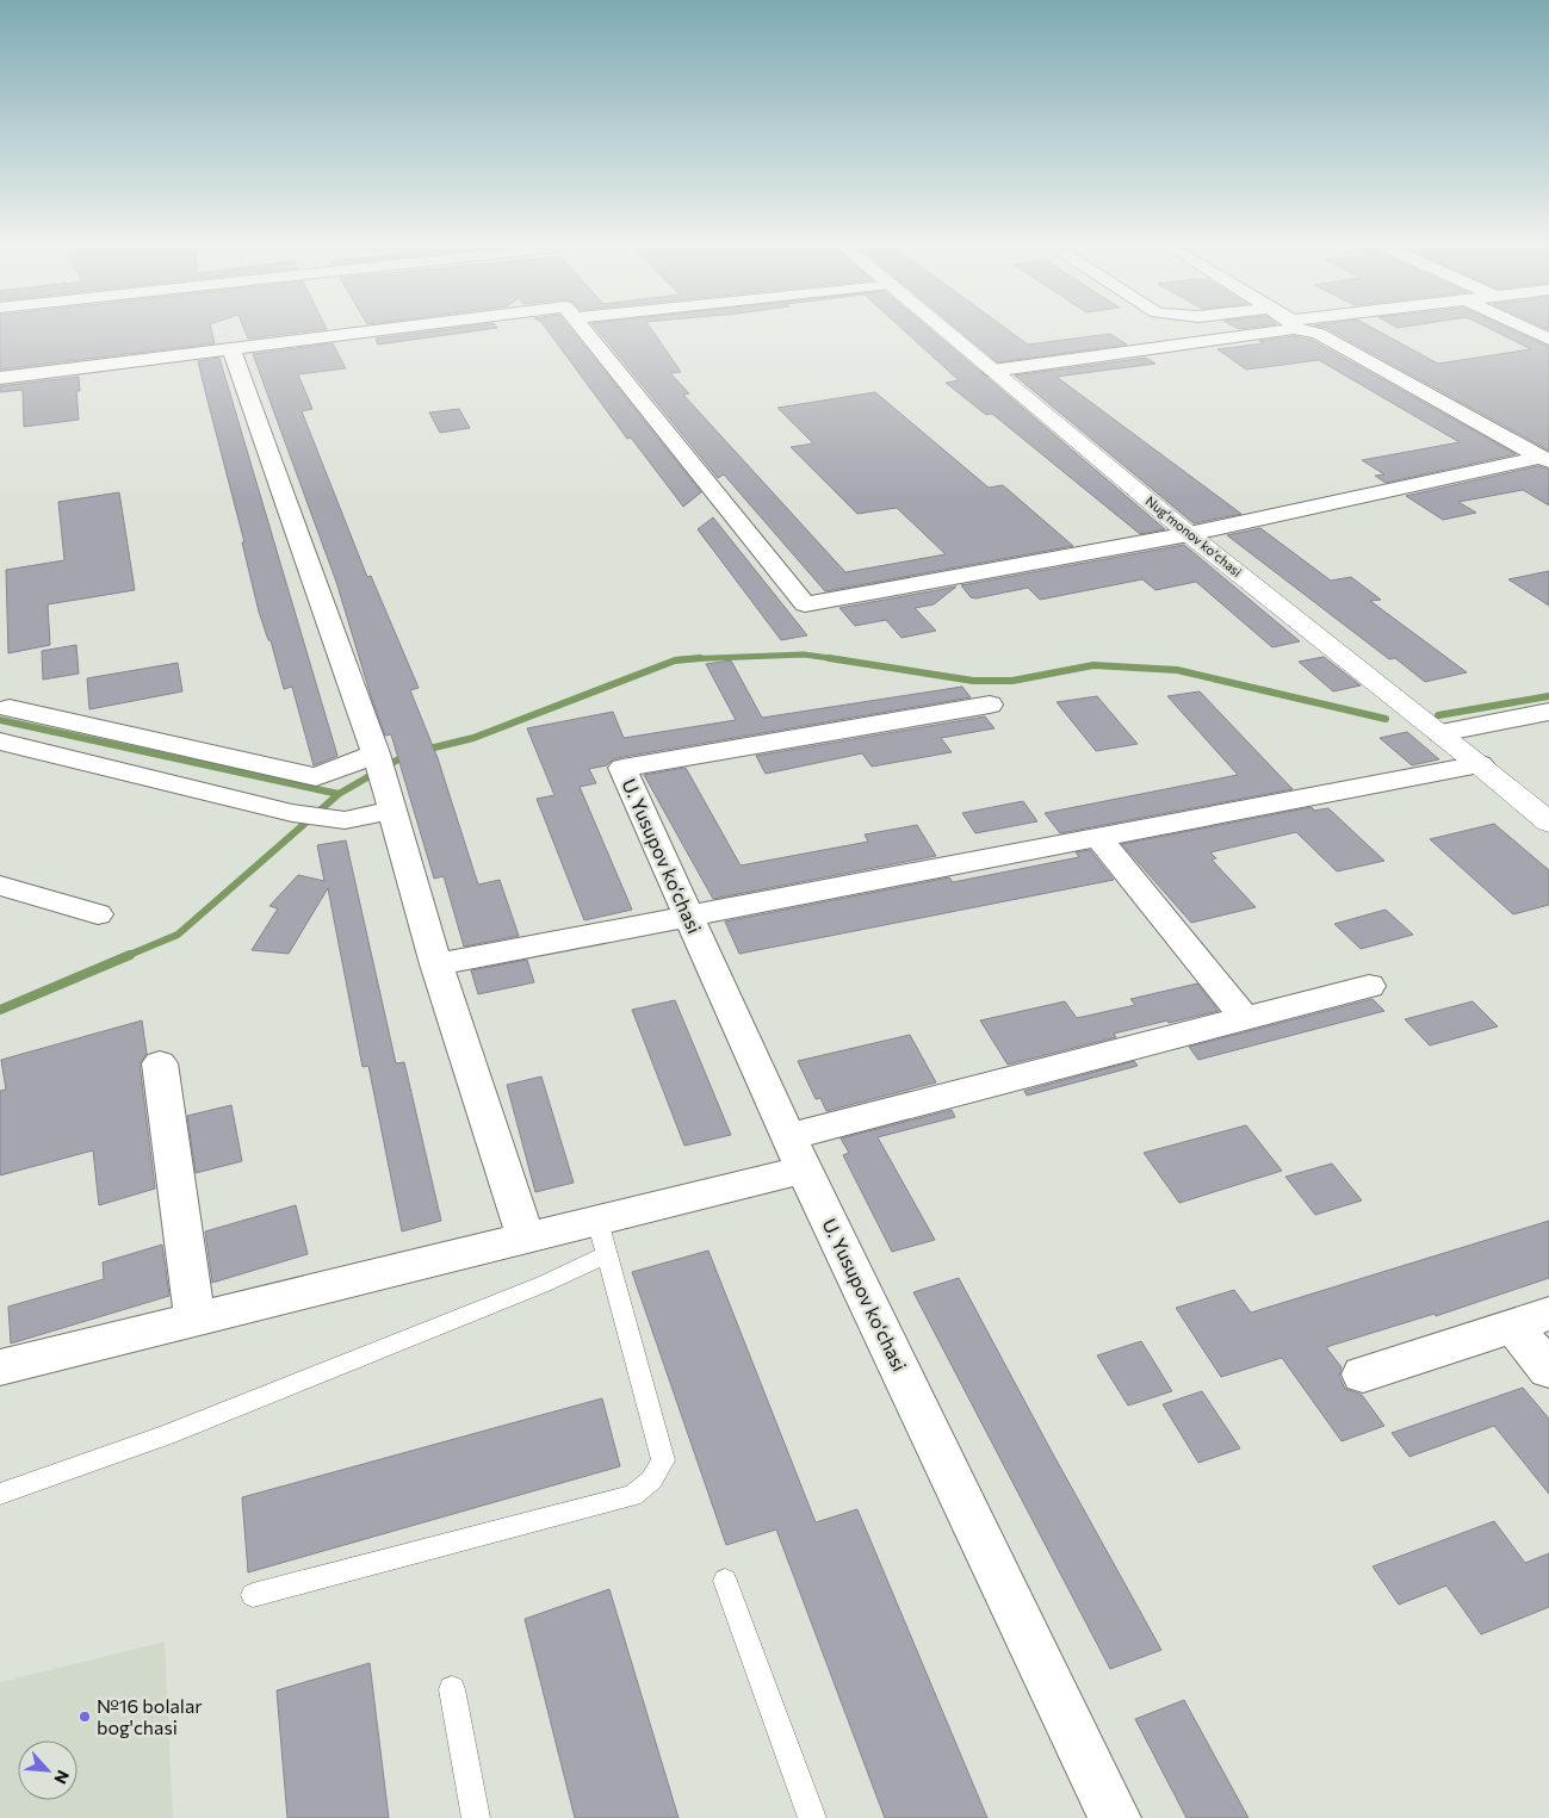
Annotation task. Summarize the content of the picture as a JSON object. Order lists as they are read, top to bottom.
{
  "streets": {
    "main road": ["Nugʻmonov koʻchasi"],
    "street": ["U. Yusupov ko‘chasi"]
  },
  "places": ["№16 bolalar bog'chasi"],
  "north": "bottom right"
}
